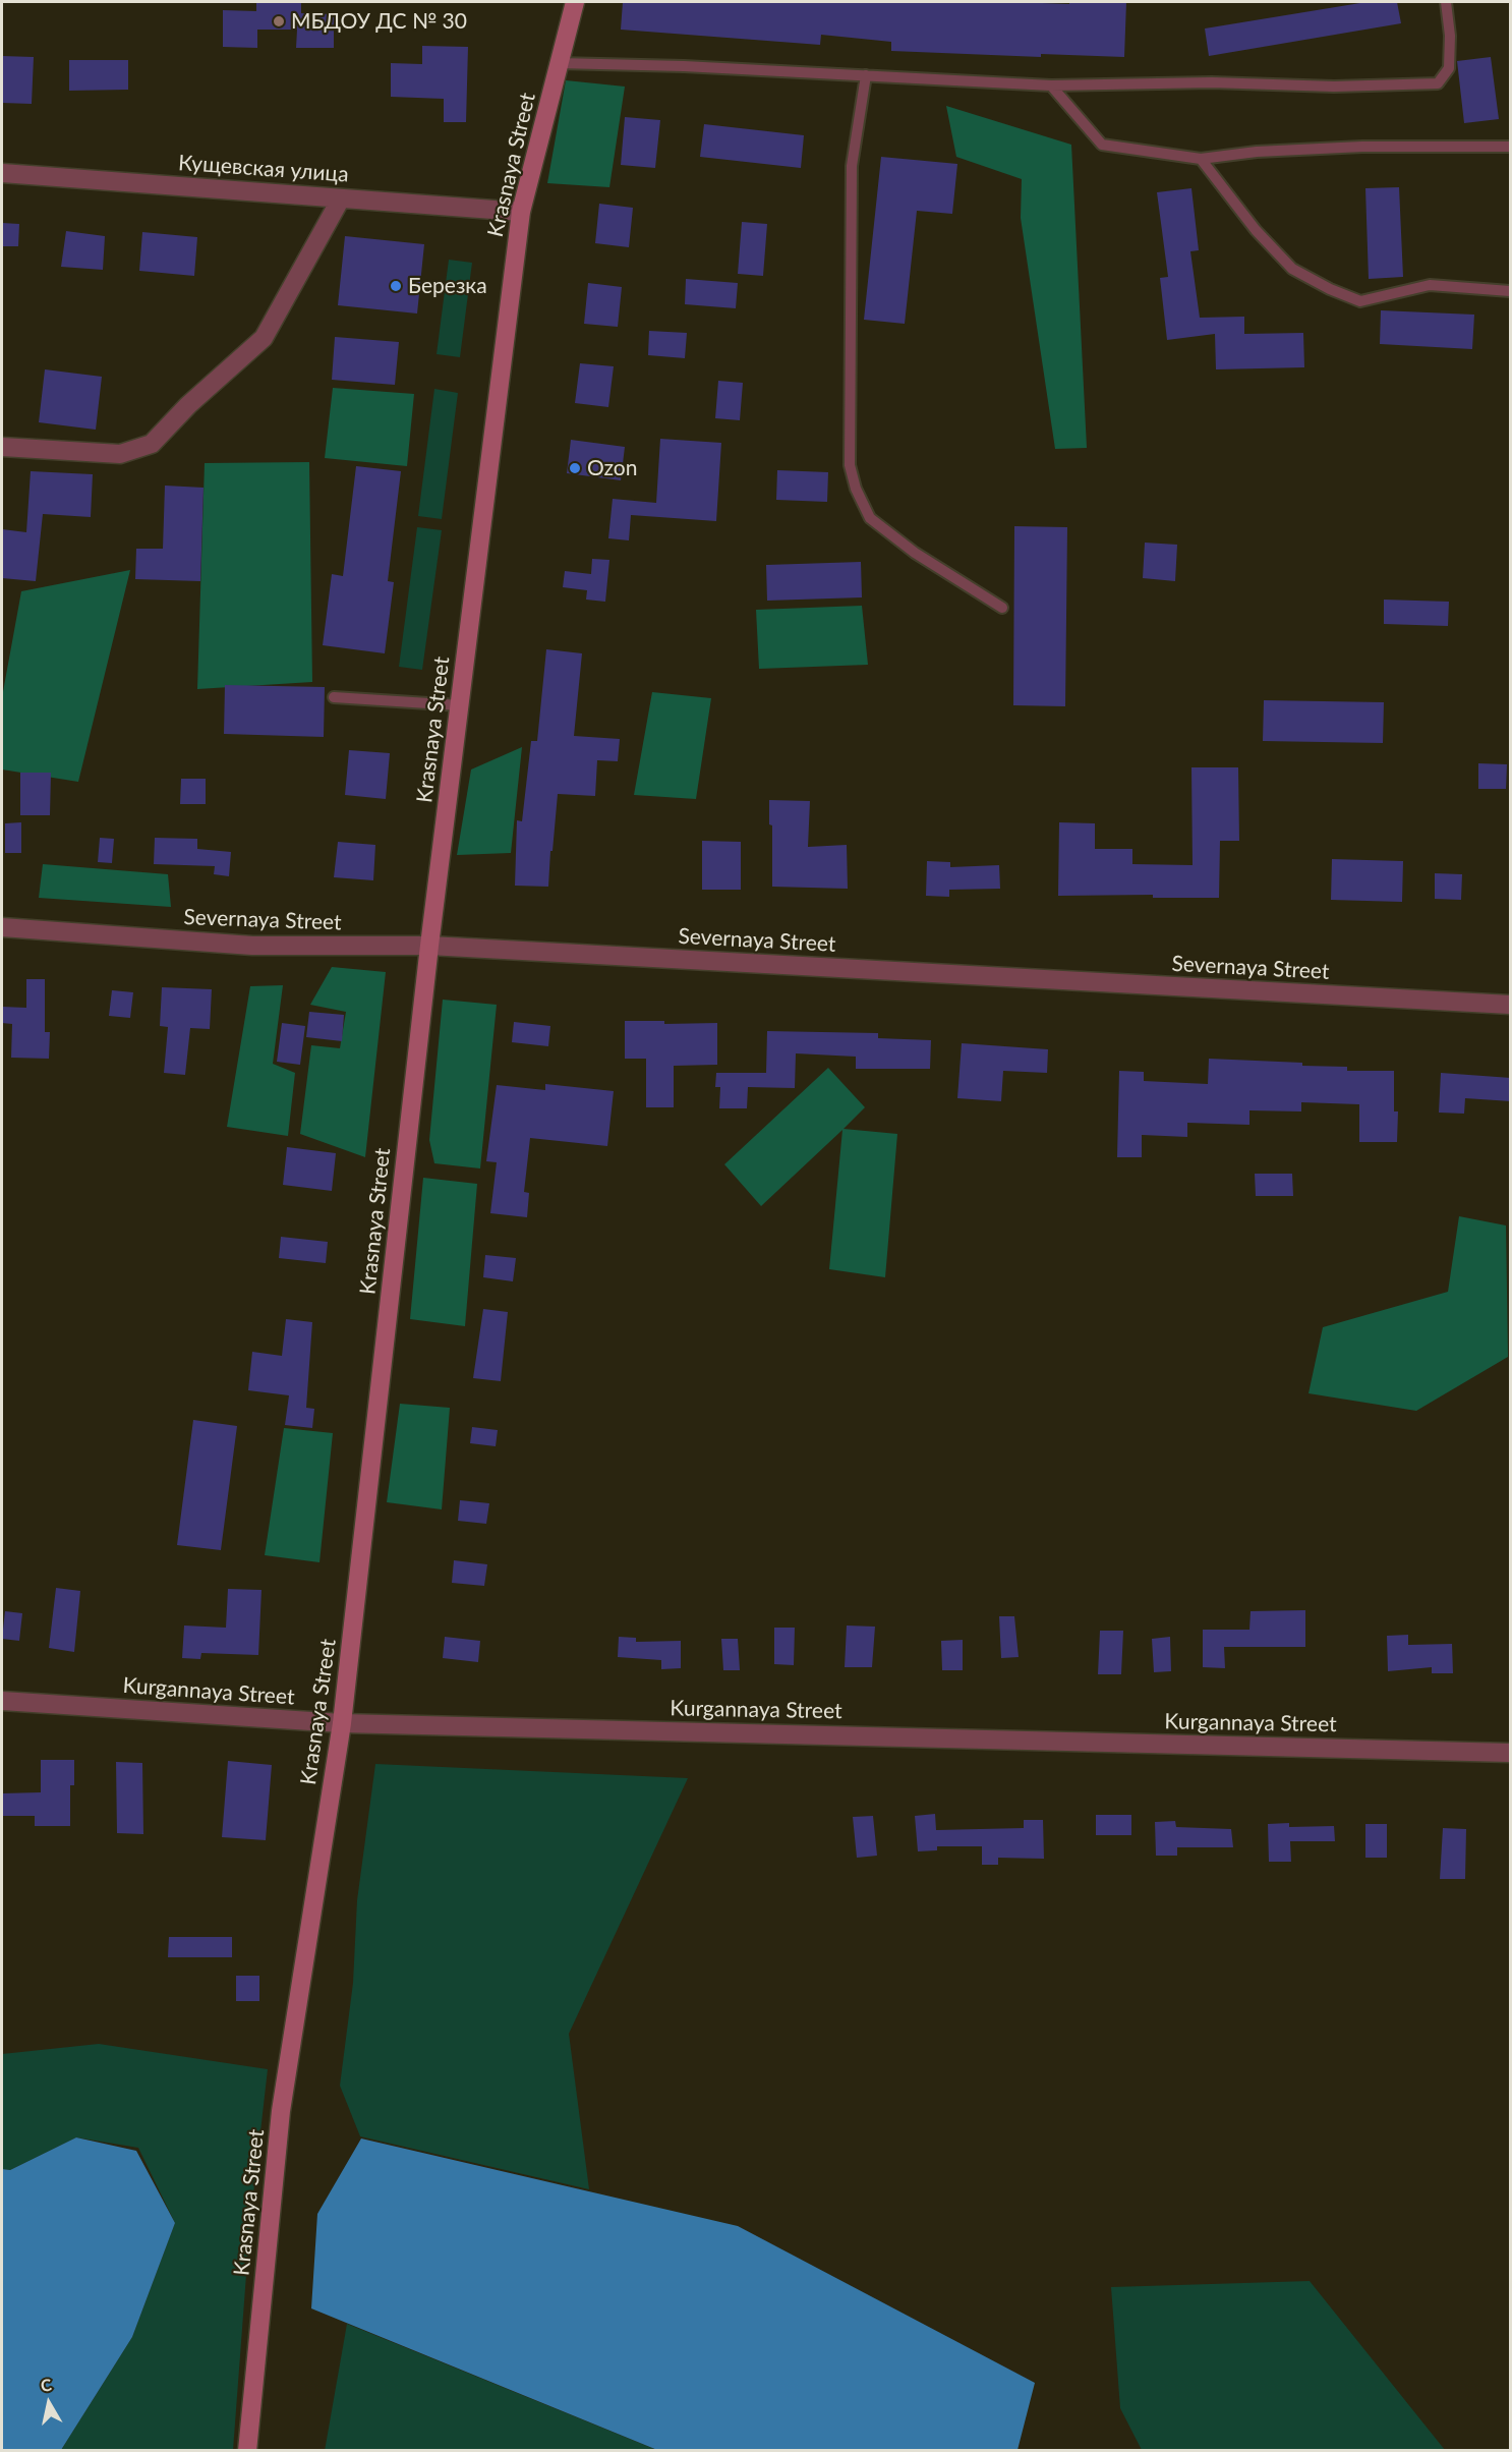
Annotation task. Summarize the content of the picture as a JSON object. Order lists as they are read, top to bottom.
{
  "streets": {
    "street": [
      "Krasnaya Street",
      "Кущевская улица",
      "Severnaya Street",
      "Kurgannaya Street"
    ]
  },
  "crossings": [
    ["Krasnaya Street", "Кущевская улица"],
    ["Krasnaya Street", "Severnaya Street"],
    ["Krasnaya Street", "Kurgannaya Street"]
  ],
  "places": ["МБДОУ ДС № 30", "Березка", "Ozon"],
  "north": "top"
}
